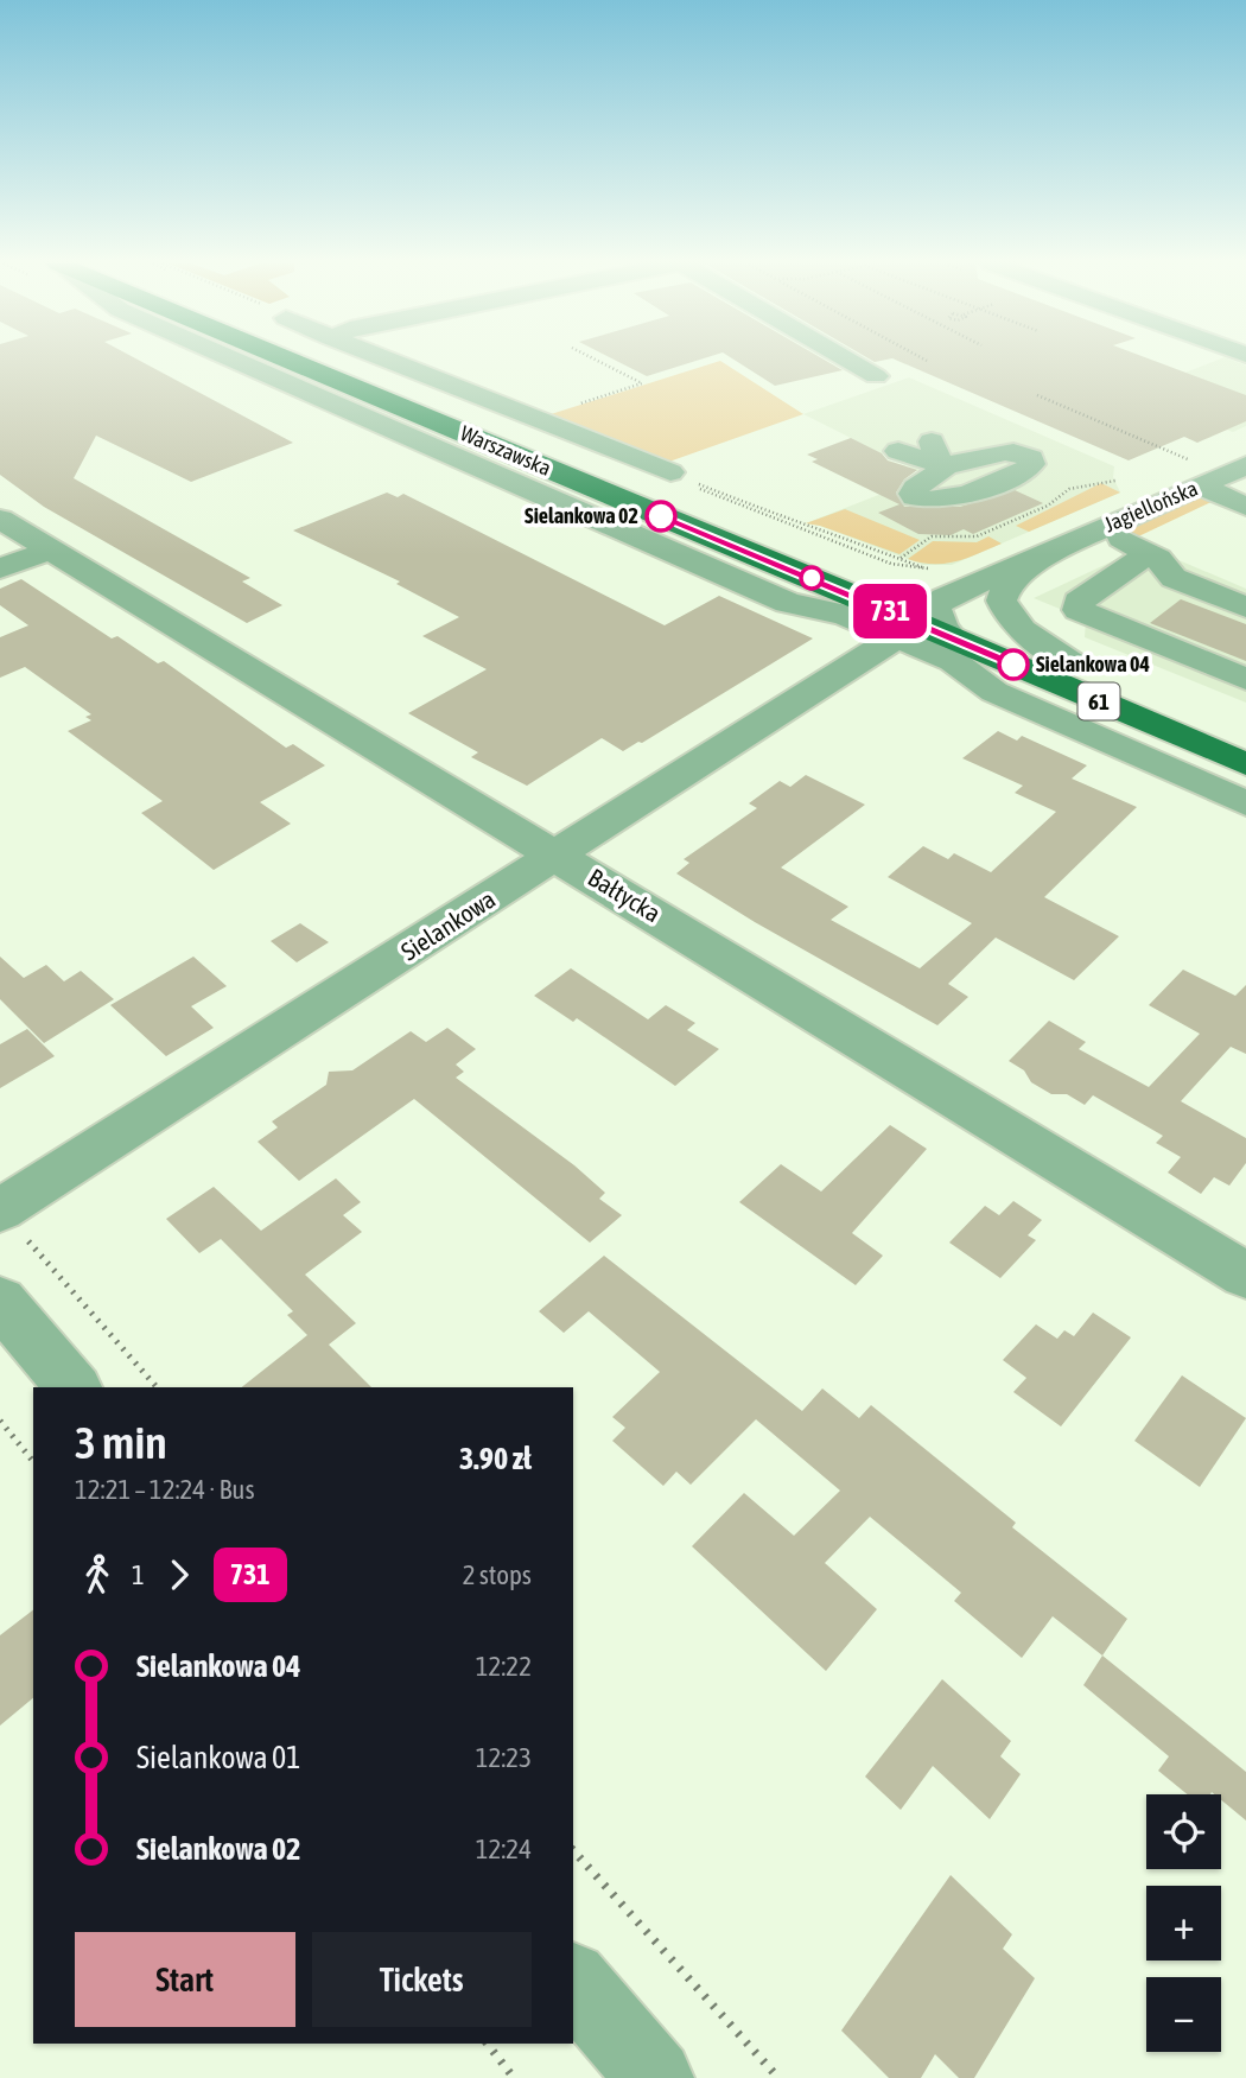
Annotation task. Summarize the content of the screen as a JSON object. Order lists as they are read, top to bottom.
{
  "streets": {
    "main road": ["Warszawska", "61"],
    "street": ["Jagiellońska", "Bałtycka", "Sielankowa"]
  },
  "crossings": [
    ["Warszawska", "Jagiellońska"],
    ["Bałtycka", "Sielankowa"]
  ],
  "places": ["Sielankowa 02", "Sielankowa 04"],
  "lines": ["bus line 731"],
  "page": {
    "on_map": "731",
    "heading": ["3 min", "12:21 – 12:24 · Bus", "3.90 zł"],
    "legs": ["1", "731", "2 stops"],
    "list": [
      {
        "name": "Sielankowa 04",
        "value": "12:22"
      },
      {
        "name": "Sielankowa 01",
        "value": "12:23"
      },
      {
        "name": "Sielankowa 02",
        "value": "12:24"
      }
    ],
    "map_buttons": ["+", "−"],
    "buttons": ["Start", "Tickets"]
  }
}
